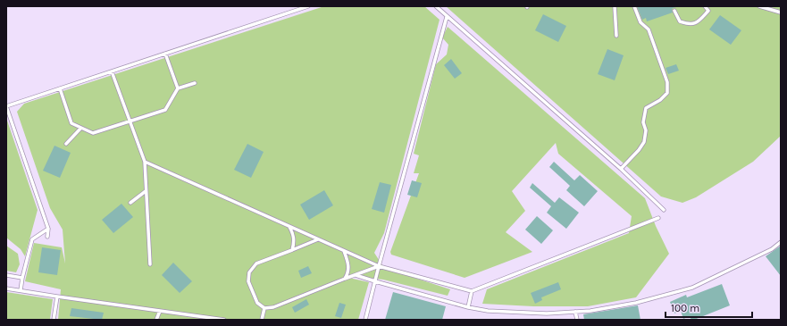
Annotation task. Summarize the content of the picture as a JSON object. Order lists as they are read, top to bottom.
{
  "scale_bar": "100 m"
}
